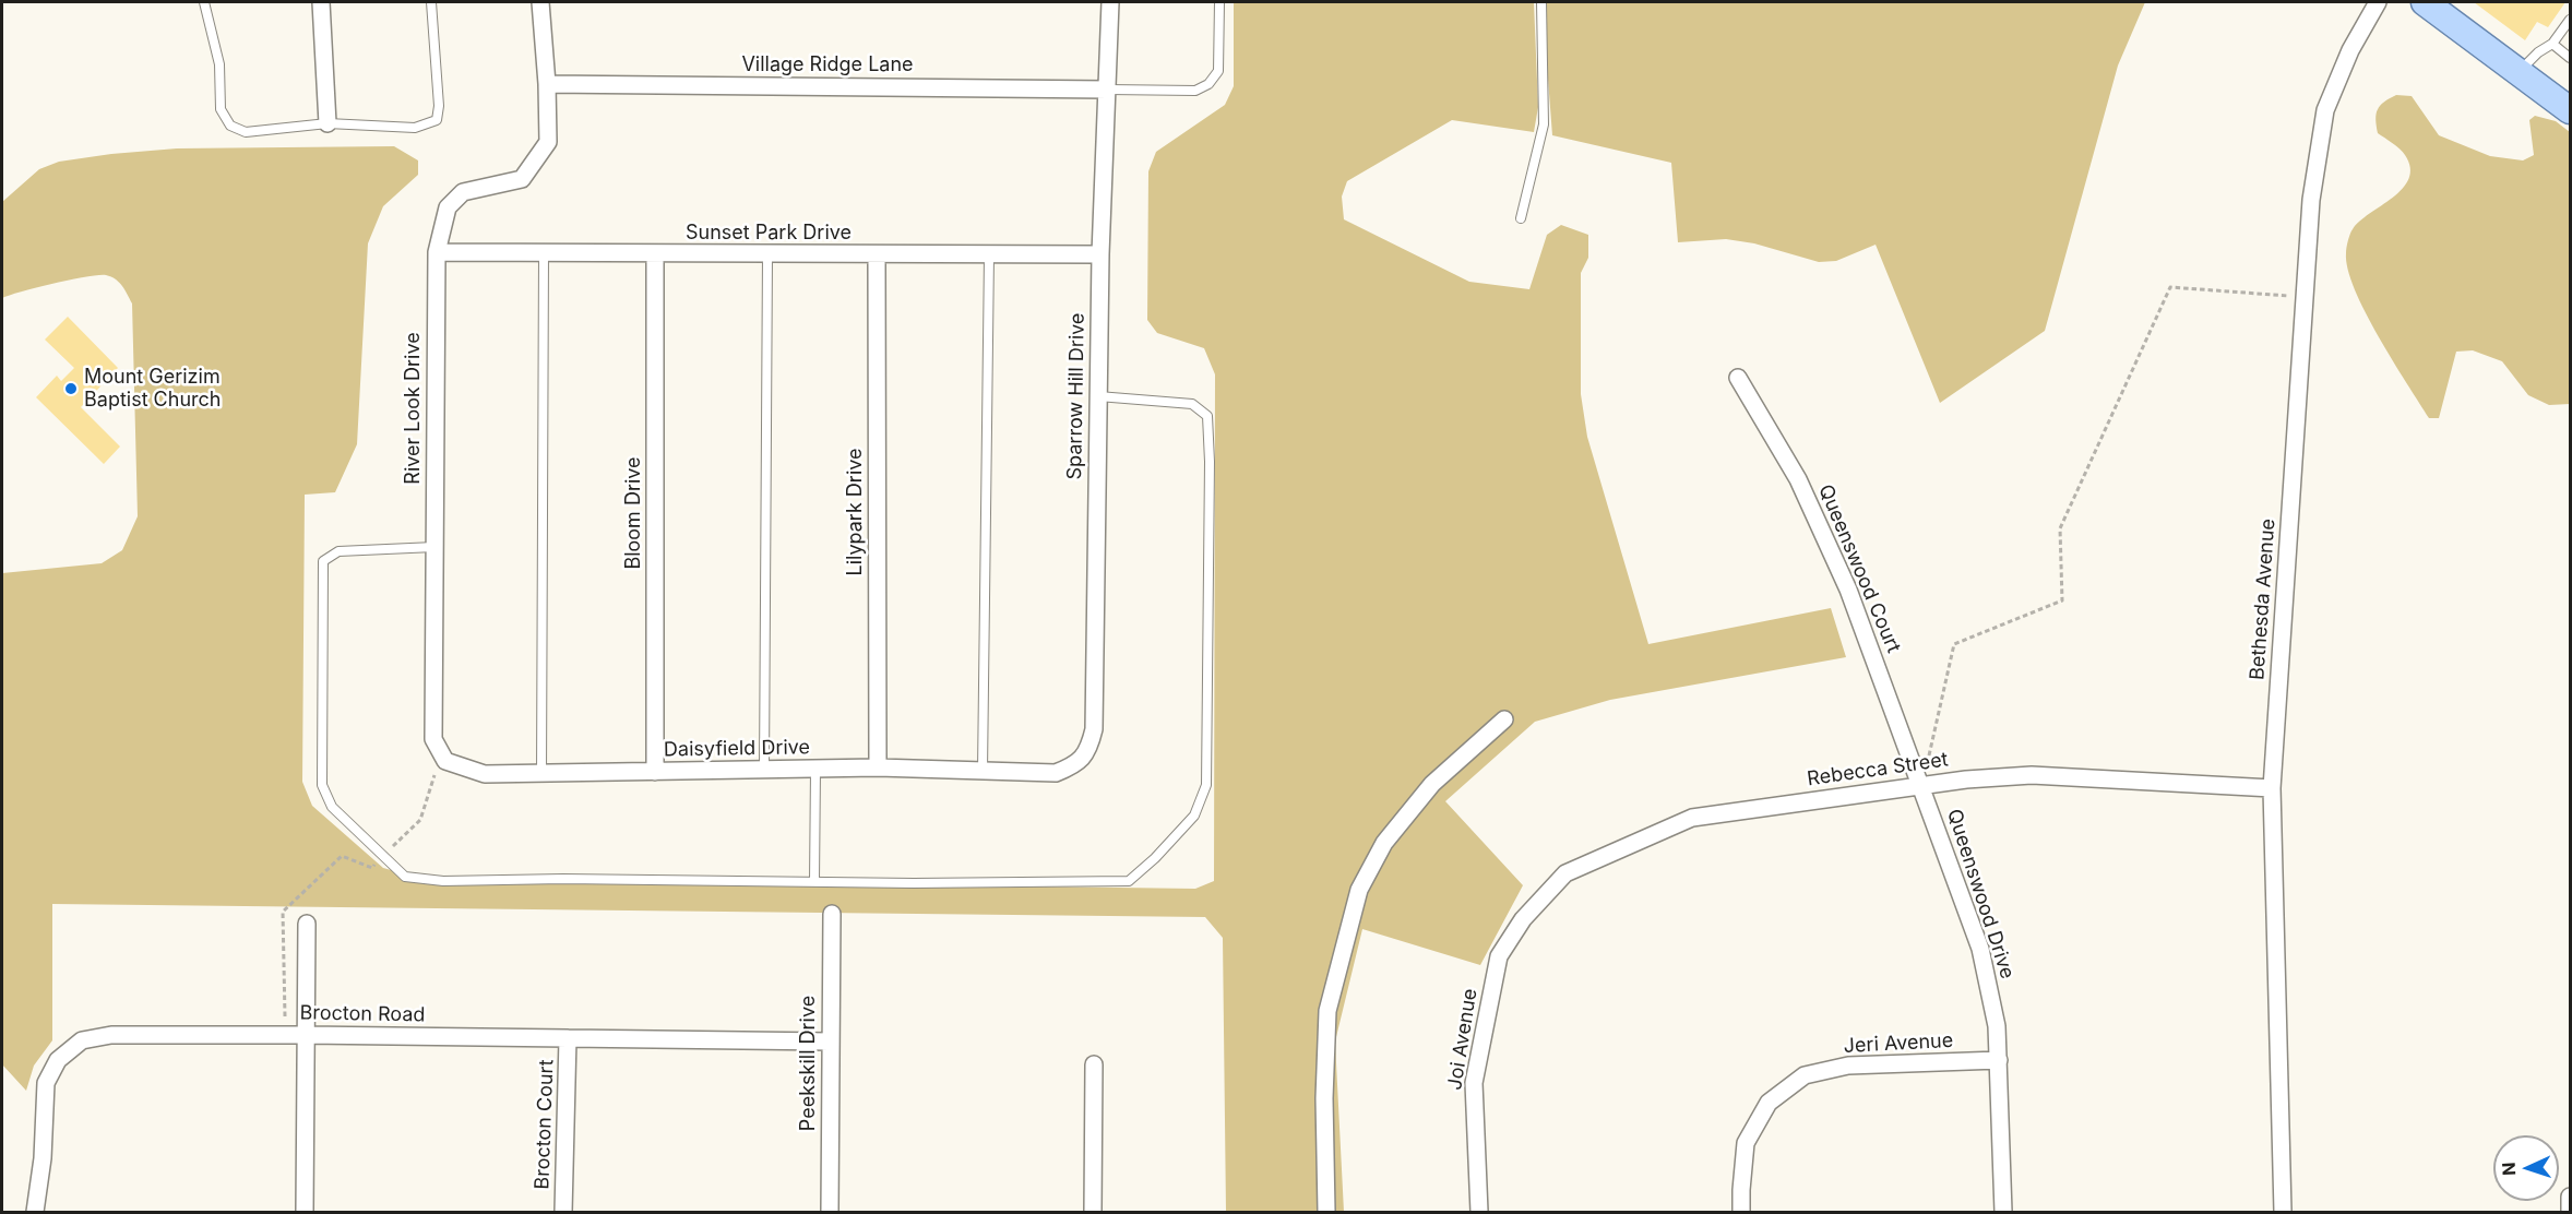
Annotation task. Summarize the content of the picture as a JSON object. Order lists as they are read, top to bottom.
{
  "streets": {
    "street": [
      "Village Ridge Lane",
      "Sunset Park Drive",
      "Sparrow Hill Drive",
      "River Look Drive",
      "Lilypark Drive",
      "Bloom Drive",
      "Queenswood Court",
      "Bethesda Avenue",
      "Daisyfield Drive",
      "Rebecca Street",
      "Queenswood Drive",
      "Brocton Road",
      "Joi Avenue",
      "Jeri Avenue",
      "Peekskill Drive",
      "Brocton Court"
    ]
  },
  "crossings": [
    ["Village Ridge Lane", "Sparrow Hill Drive"],
    ["Village Ridge Lane", "River Look Drive"],
    ["Sunset Park Drive", "Sparrow Hill Drive"],
    ["Sunset Park Drive", "River Look Drive"],
    ["Sunset Park Drive", "Lilypark Drive"],
    ["Sunset Park Drive", "Bloom Drive"],
    ["Sparrow Hill Drive", "Daisyfield Drive"],
    ["River Look Drive", "Daisyfield Drive"],
    ["Lilypark Drive", "Daisyfield Drive"],
    ["Bloom Drive", "Daisyfield Drive"],
    ["Queenswood Court", "Rebecca Street"],
    ["Queenswood Court", "Queenswood Drive"],
    ["Bethesda Avenue", "Rebecca Street"],
    ["Rebecca Street", "Queenswood Drive"],
    ["Rebecca Street", "Joi Avenue"],
    ["Queenswood Drive", "Jeri Avenue"],
    ["Brocton Road", "Peekskill Drive"],
    ["Brocton Road", "Brocton Court"]
  ],
  "places": ["Mount Gerizim Baptist Church"],
  "north": "left"
}
